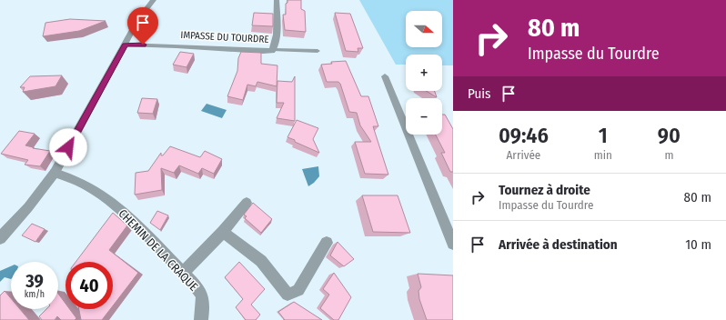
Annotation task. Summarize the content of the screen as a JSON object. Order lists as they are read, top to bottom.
{
  "streets": {
    "street": ["IMPASSE DU TOURDRE", "CHEMIN DE LA CRAQUE"]
  },
  "north": "right",
  "page": {
    "turn": ["80 m", "Impasse du Tourdre"],
    "map_buttons": ["+", "−"],
    "then": "Puis",
    "eta": [
      "09:46",
      "Arrivée",
      "1",
      "min",
      "90",
      "m"
    ],
    "list": [
      {
        "name": "Tournez à droite",
        "note": "Impasse du Tourdre",
        "value": "80 m"
      },
      {
        "name": "Arrivée à destination",
        "value": "10 m"
      }
    ],
    "speed": "39 km/h",
    "limit": "40"
  }
}
